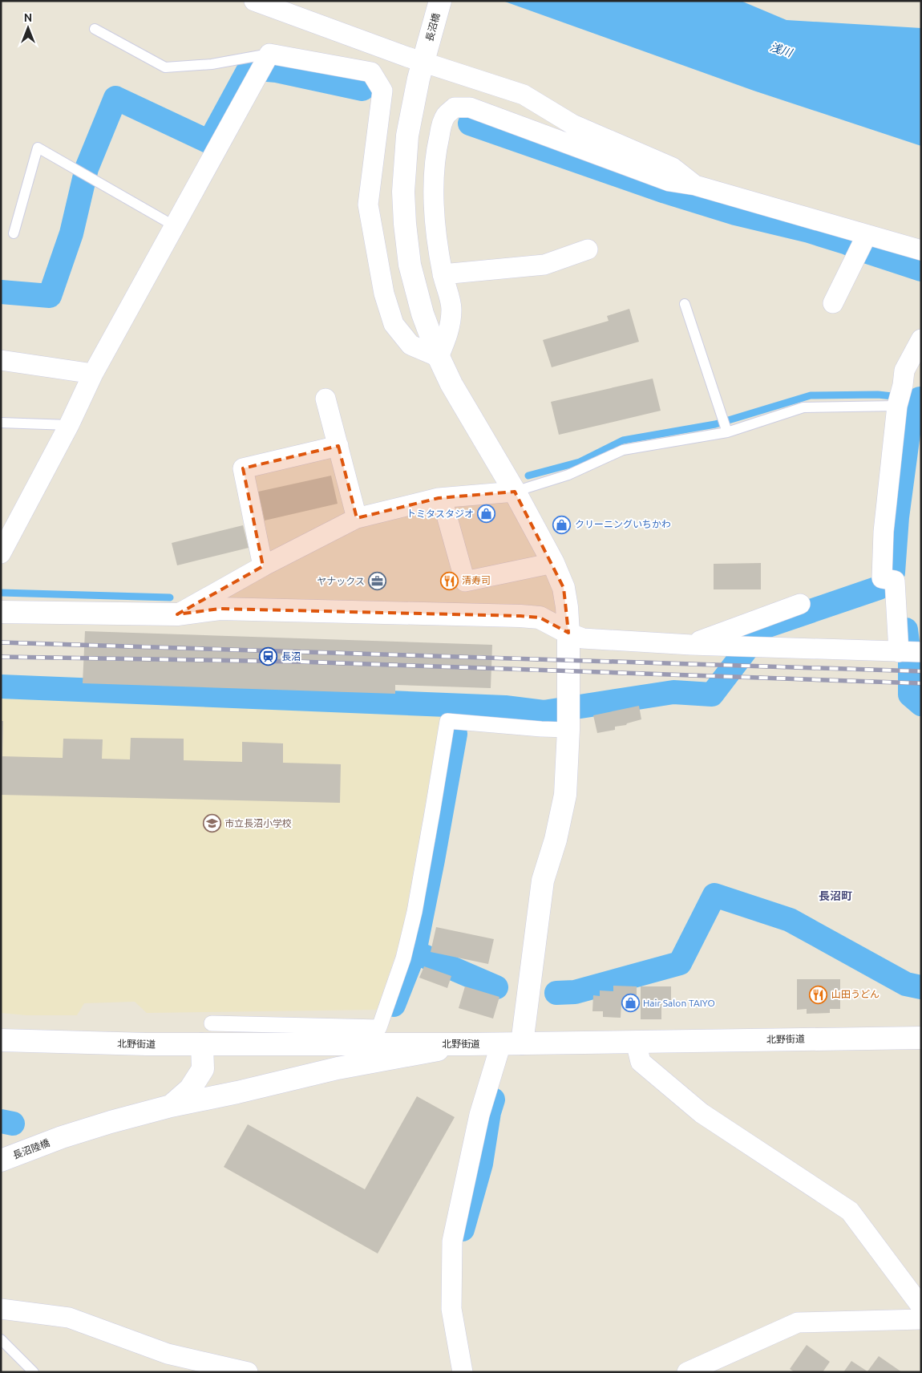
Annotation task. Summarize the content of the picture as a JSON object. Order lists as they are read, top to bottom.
{
  "streets": {
    "street": ["長沼橋", "北野街道", "長沼陸橋"]
  },
  "crossings": [
    ["長沼橋", "北野街道"],
    ["北野街道", "長沼陸橋"]
  ],
  "districts": ["長沼町"],
  "water": ["浅川"],
  "places": {
    "shop": ["トミタスタジオ", "クリーニングいちかわ", "Hair Salon TAIYO"],
    "restaurant": ["清寿司", "山田うどん"],
    "office": ["ヤナックス"],
    "station": ["長沼"],
    "school or university": ["市立長沼小学校"]
  },
  "north": "top"
}
